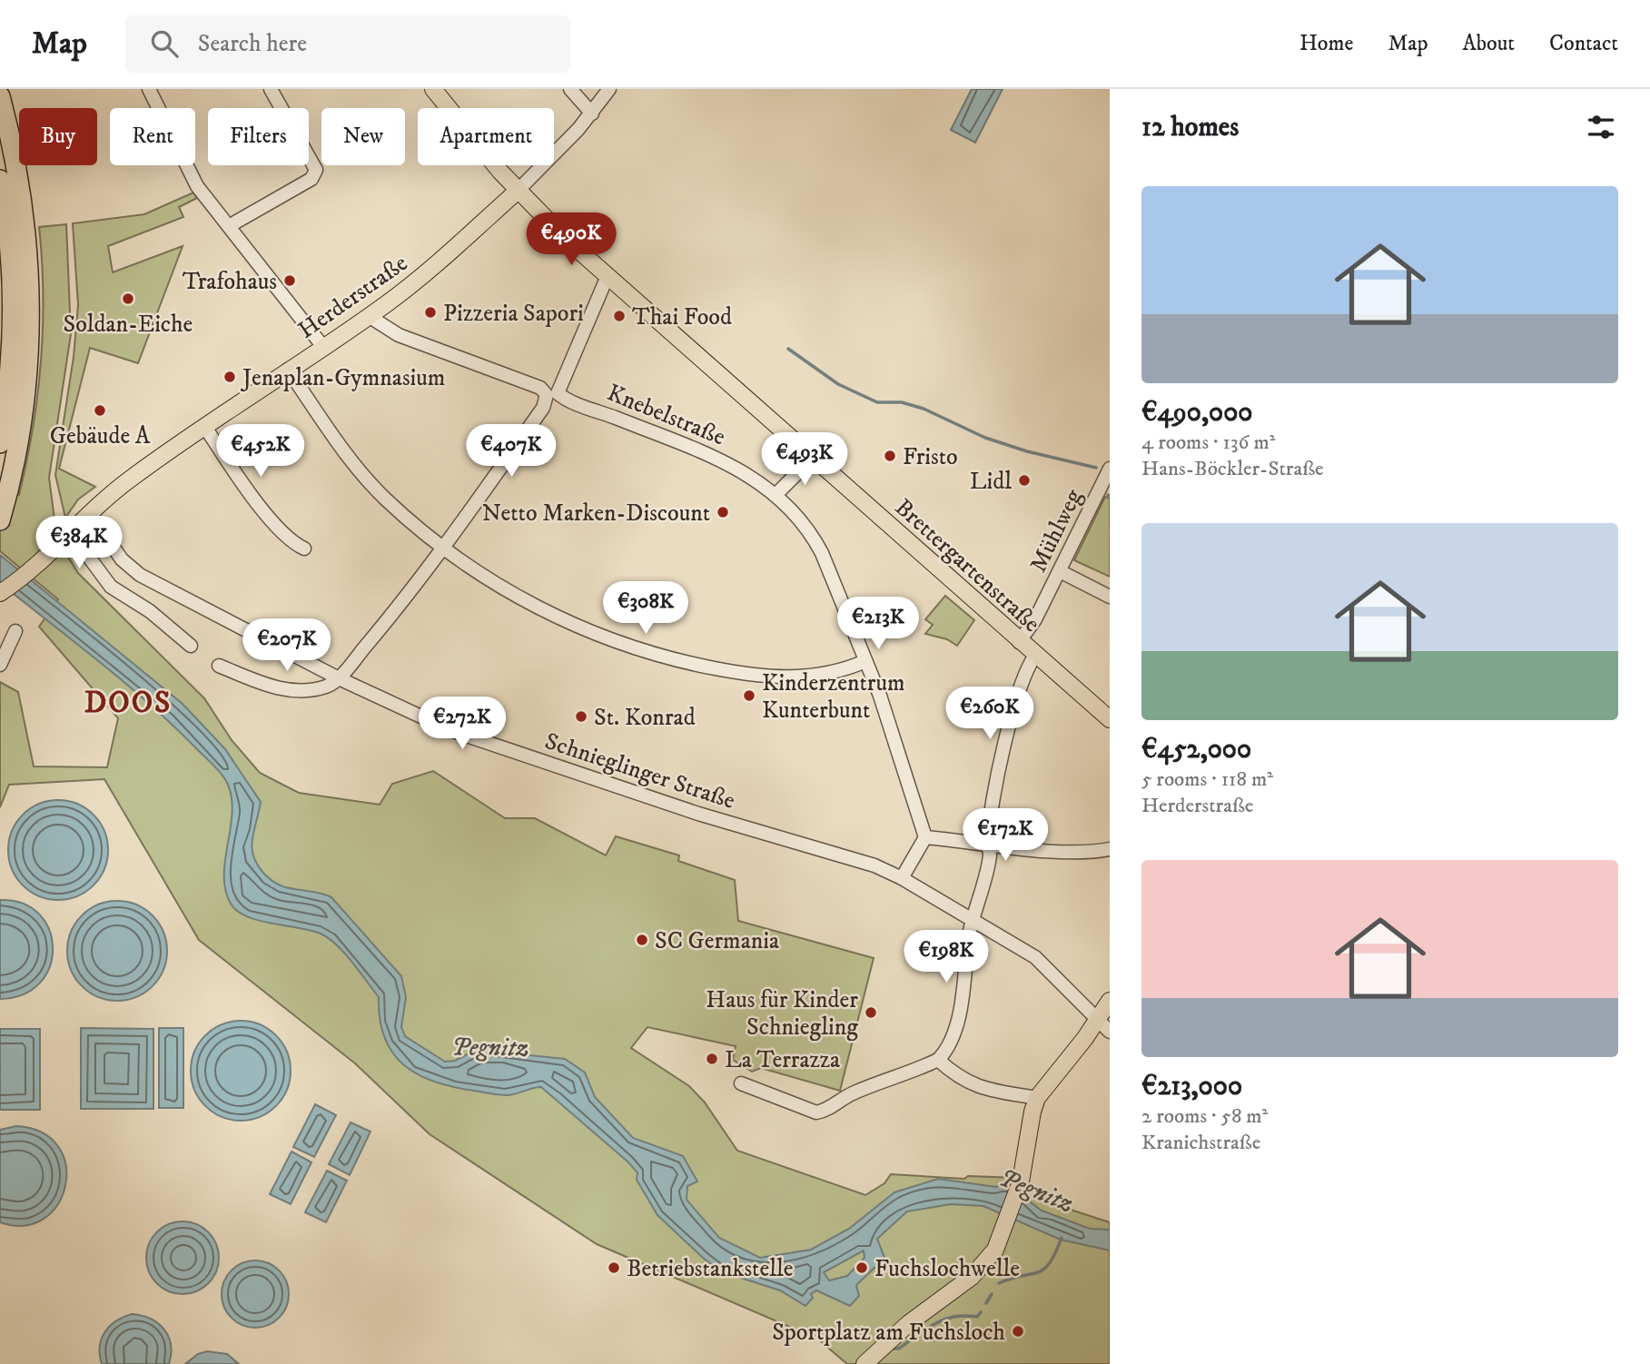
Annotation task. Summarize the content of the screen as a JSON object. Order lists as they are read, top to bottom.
{
  "streets": {
    "main road": ["Herderstraße", "Brettergartenstraße"],
    "street": ["Knebelstraße", "Mühlweg", "Schnieglinger Straße"]
  },
  "crossings": [
    ["Herderstraße", "Knebelstraße"],
    ["Herderstraße", "Brettergartenstraße"],
    ["Herderstraße", "Schnieglinger Straße"],
    ["Mühlweg", "Brettergartenstraße"]
  ],
  "districts": ["DOOS"],
  "water": ["Pegnitz"],
  "places": [
    "Trafohaus",
    "Soldan-Eiche",
    "Pizzeria Sapori",
    "Thai Food",
    "Jenaplan-Gymnasium",
    "Gebäude A",
    "Fristo",
    "Lidl",
    "Netto Marken-Discount",
    "Kinderzentrum Kunterbunt",
    "St. Konrad",
    "SC Germania",
    "Haus für Kinder Schniegling",
    "La Terrazza",
    "Betriebstankstelle",
    "Fuchslochwelle",
    "Sportplatz am Fuchsloch"
  ],
  "page": {
    "header": "Map",
    "search": "Search here",
    "nav": [
      "Home",
      "Map",
      "About",
      "Contact"
    ],
    "heading": "12 homes",
    "chip": [
      "Buy",
      "Rent",
      "Filters",
      "New",
      "Apartment"
    ],
    "list": [
      {
        "name": "€490,000",
        "note": "4 rooms · 136 m² · Hans-Böckler-Straße"
      },
      {
        "name": "€452,000",
        "note": "5 rooms · 118 m² · Herderstraße"
      },
      {
        "name": "€213,000",
        "note": "2 rooms · 58 m² · Kranichstraße"
      }
    ],
    "price": [
      "€490K",
      "€452K",
      "€407K",
      "€493K",
      "€384K",
      "€308K",
      "€213K",
      "€207K",
      "€260K",
      "€272K",
      "€172K",
      "€198K"
    ]
  }
}
